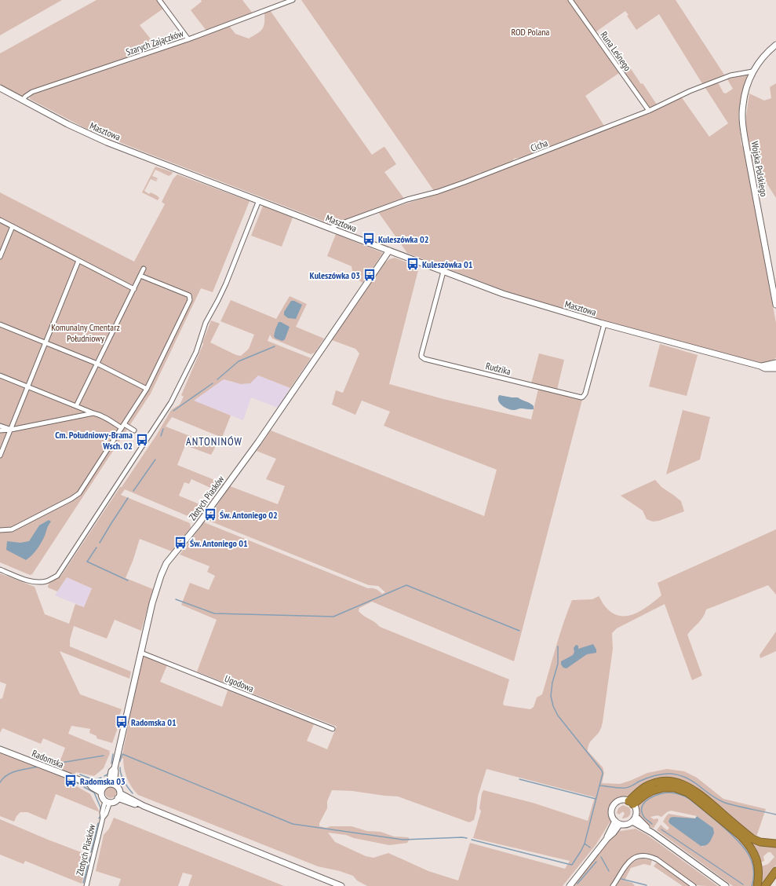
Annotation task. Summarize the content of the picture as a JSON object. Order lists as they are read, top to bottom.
{
  "streets": {
    "street": [
      "Szarych Zajączków",
      "Runa Leśnego",
      "Masztowa",
      "Cicha",
      "Wojska Polskiego",
      "Rudzika",
      "Złotych Piasków",
      "Ugodowa",
      "Radomska"
    ]
  },
  "crossings": [
    ["Szarych Zajączków", "Masztowa"],
    ["Runa Leśnego", "Cicha"],
    ["Masztowa", "Cicha"],
    ["Masztowa", "Rudzika"],
    ["Masztowa", "Złotych Piasków"],
    ["Cicha", "Wojska Polskiego"],
    ["Złotych Piasków", "Ugodowa"],
    ["Złotych Piasków", "Radomska"]
  ],
  "districts": ["ANTONINÓW"],
  "parks": ["ROD Polana", "Komunalny Cmentarz Południowy"],
  "places": {
    "bus stop": [
      "Kuleszówka 02",
      "Kuleszówka 01",
      "Kuleszówka 03",
      "Cm. Południowy-Brama Wsch. 02",
      "Św. Antoniego 02",
      "Św. Antoniego 01",
      "Radomska 01",
      "Radomska 03"
    ]
  }
}
